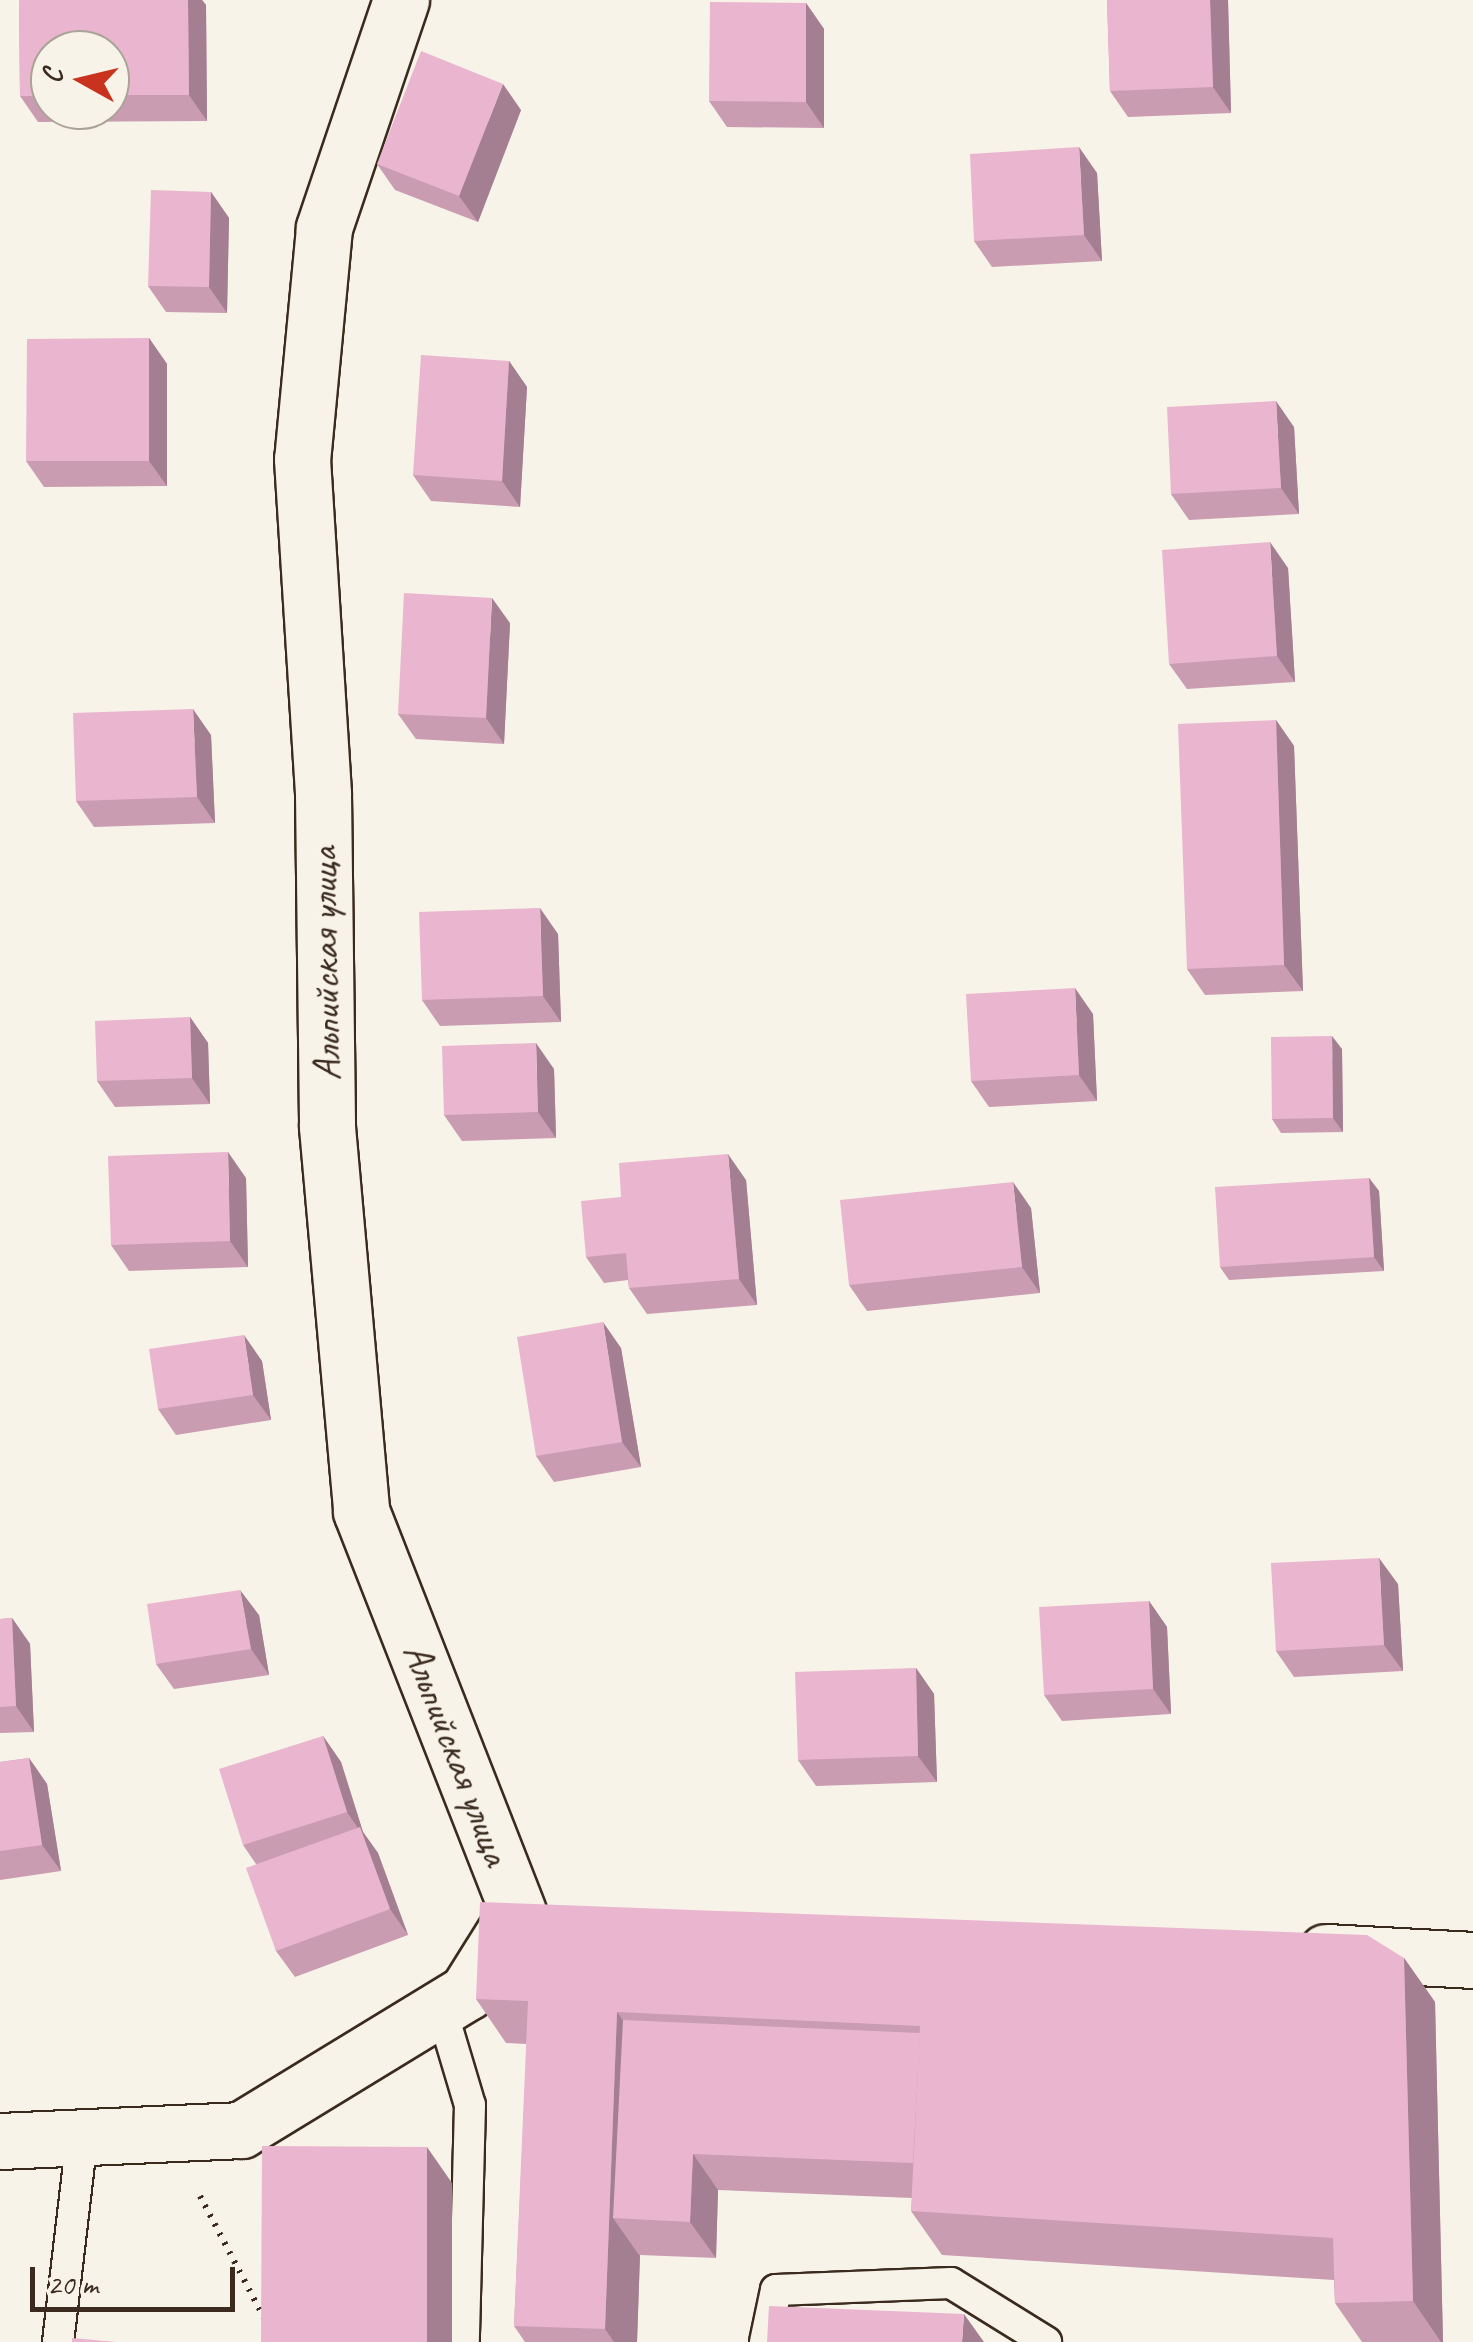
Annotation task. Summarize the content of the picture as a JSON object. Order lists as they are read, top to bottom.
{
  "streets": {
    "street": ["Альпийская улица"]
  },
  "scale_bar": "20 m",
  "north": "left"
}
